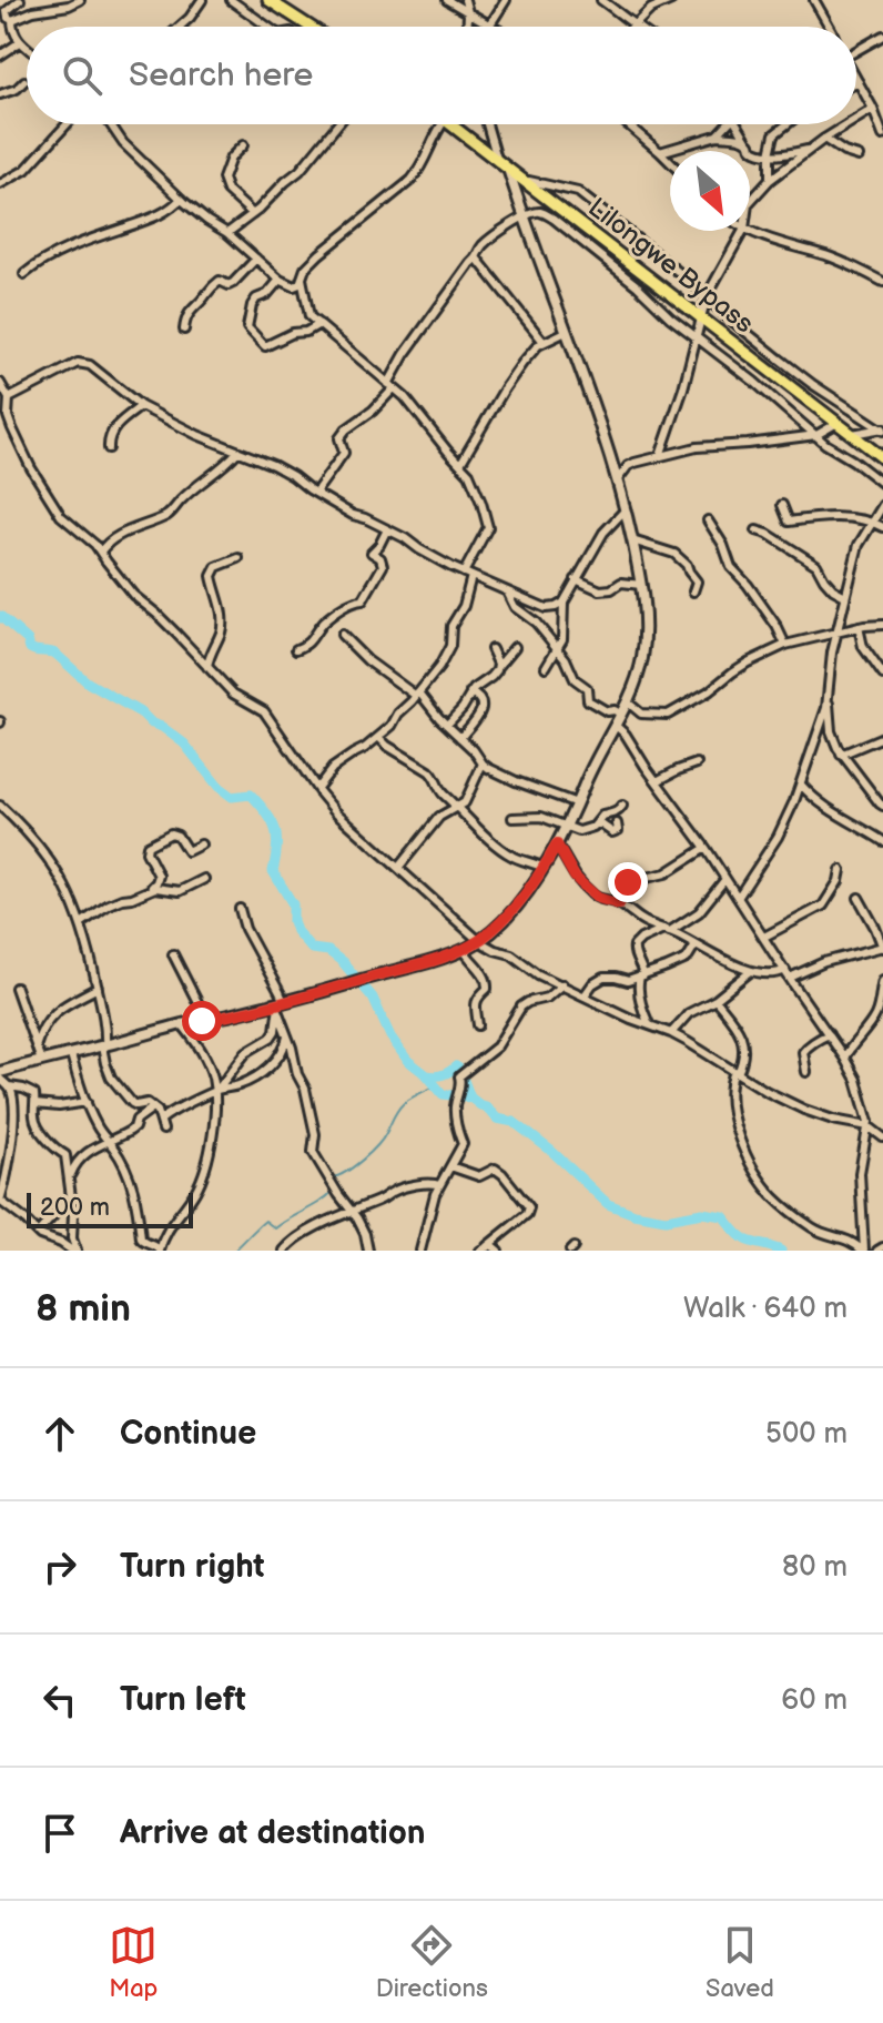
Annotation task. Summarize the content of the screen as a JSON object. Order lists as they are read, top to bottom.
{
  "streets": {
    "main road": ["Lilongwe Bypass"]
  },
  "scale_bar": "200 m",
  "north": "bottom right",
  "page": {
    "search": "Search here",
    "scale": "200 m",
    "heading": ["8 min", "Walk · 640 m"],
    "list": [
      ["Continue", "500 m"],
      ["Turn right", "80 m"],
      ["Turn left", "60 m"],
      "Arrive at destination"
    ],
    "nav": ["Map", "Directions", "Saved"]
  }
}
